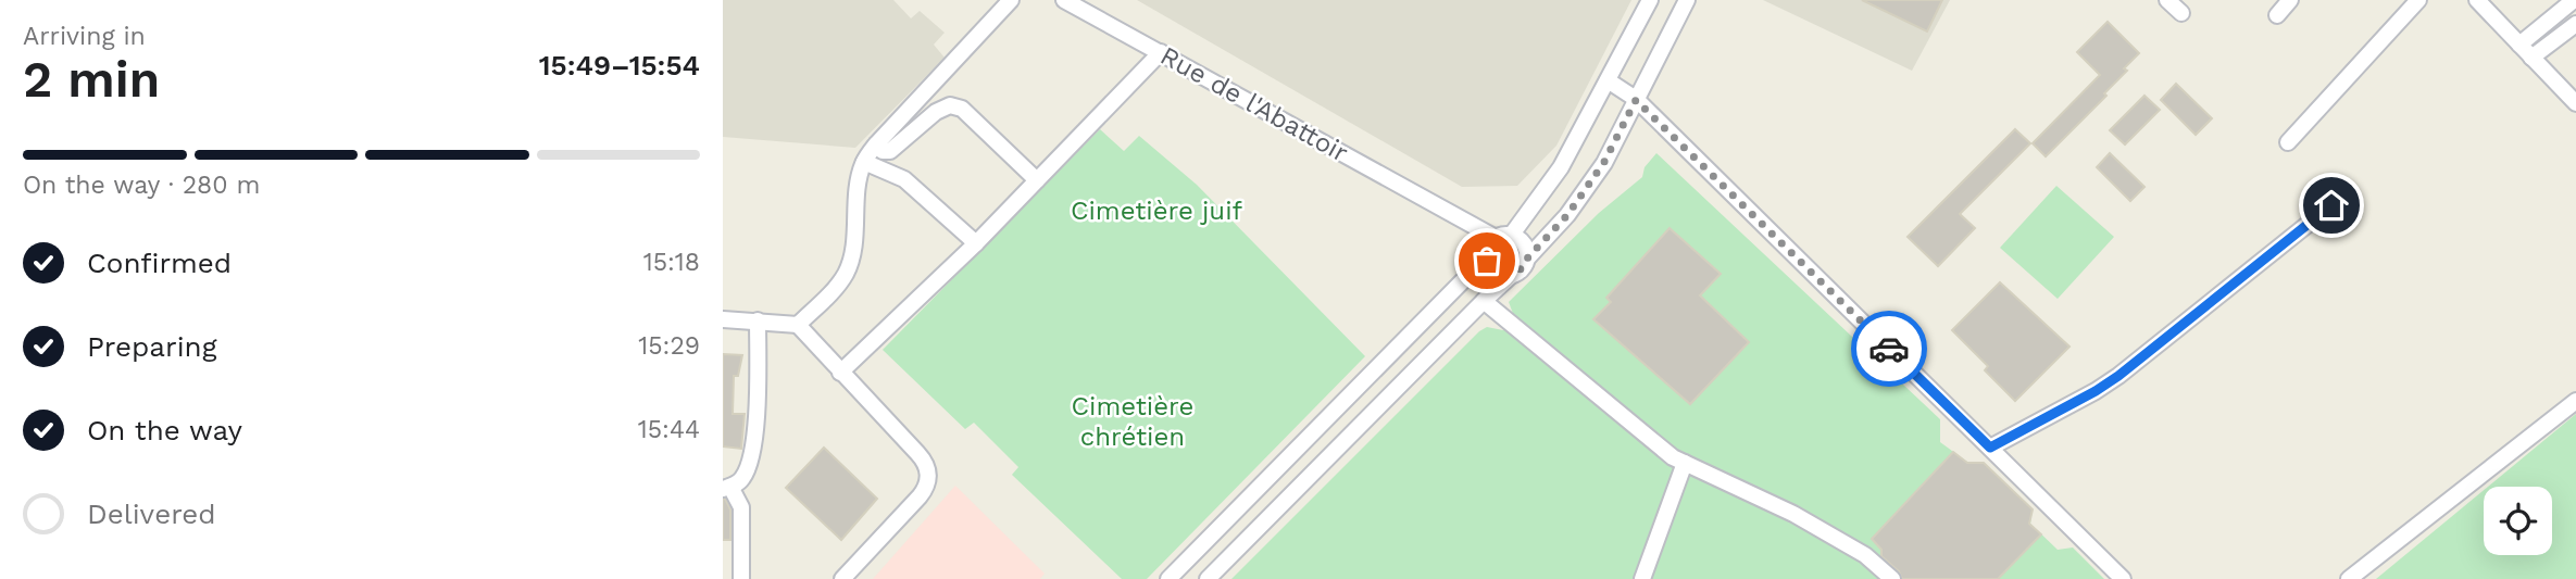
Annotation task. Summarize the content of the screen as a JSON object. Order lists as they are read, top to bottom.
{
  "streets": {
    "street": ["Rue de l'Abattoir"]
  },
  "parks": ["Cimetière juif", "Cimetière chrétien"],
  "page": {
    "heading": ["2 min", "Arriving in", "15:49–15:54"],
    "bar": "On the way · 280 m",
    "list": [
      ["Confirmed", "15:18"],
      ["Preparing", "15:29"],
      ["On the way", "15:44"],
      "Delivered"
    ]
  }
}
